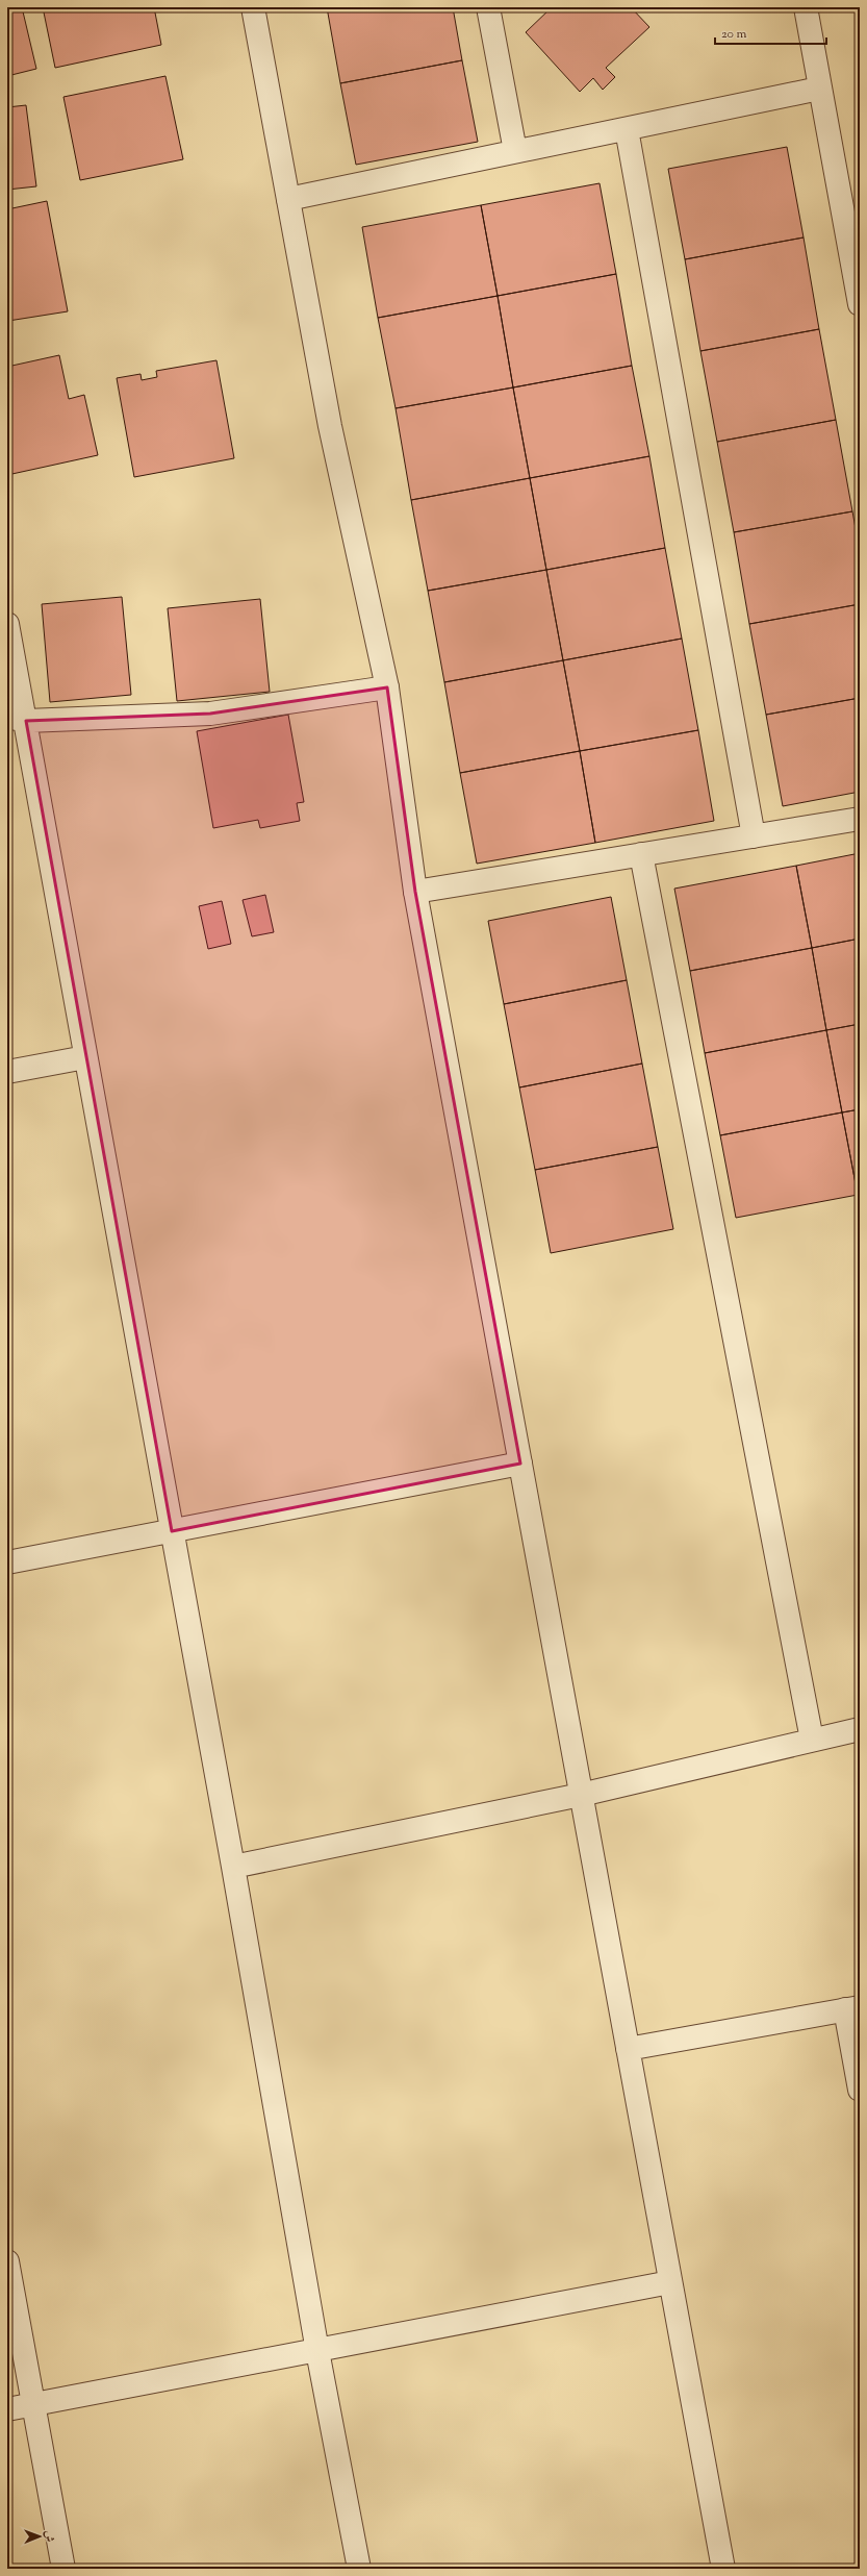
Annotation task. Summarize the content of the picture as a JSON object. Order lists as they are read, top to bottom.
{
  "scale_bar": "20 m",
  "north": "right"
}
